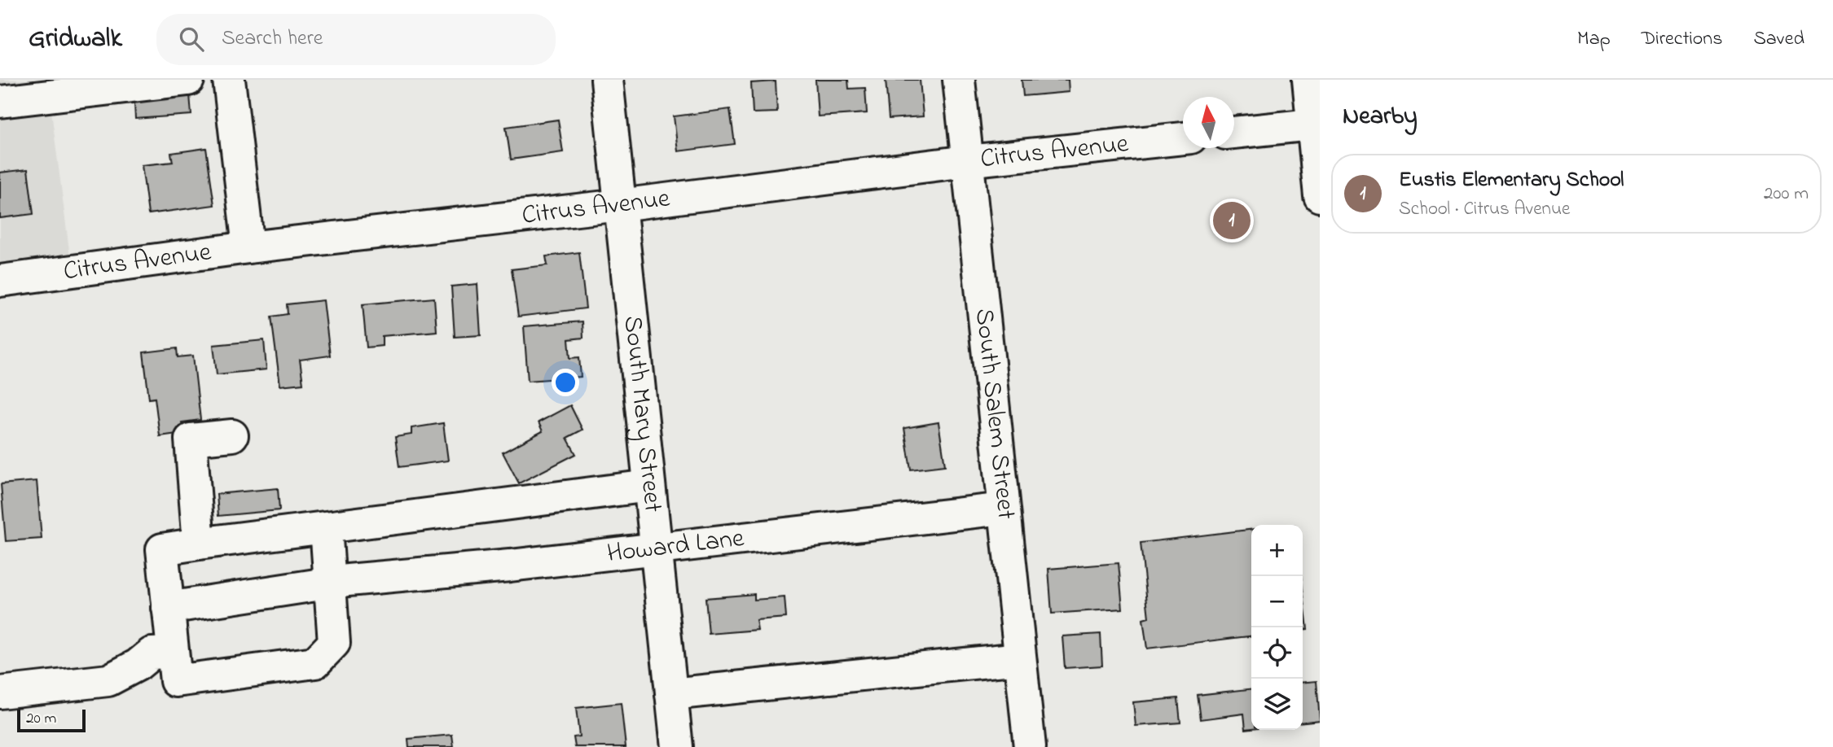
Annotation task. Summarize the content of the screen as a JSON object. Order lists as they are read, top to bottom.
{
  "streets": {
    "street": [
      "Citrus Avenue",
      "South Mary Street",
      "South Salem Street",
      "Howard Lane"
    ]
  },
  "crossings": [
    ["Citrus Avenue", "South Mary Street"],
    ["Citrus Avenue", "South Salem Street"],
    ["South Mary Street", "Howard Lane"],
    ["South Salem Street", "Howard Lane"]
  ],
  "scale_bar": "20 m",
  "north": "top",
  "page": {
    "header": "Gridwalk",
    "search": "Search here",
    "nav": ["Map", "Directions", "Saved"],
    "heading": "Nearby",
    "list": [
      {
        "mark": "1",
        "name": "Eustis Elementary School",
        "note": "School · Citrus Avenue",
        "value": "200 m"
      }
    ],
    "pins": "1",
    "map_buttons": ["+", "−"],
    "scale": "20 m"
  }
}
